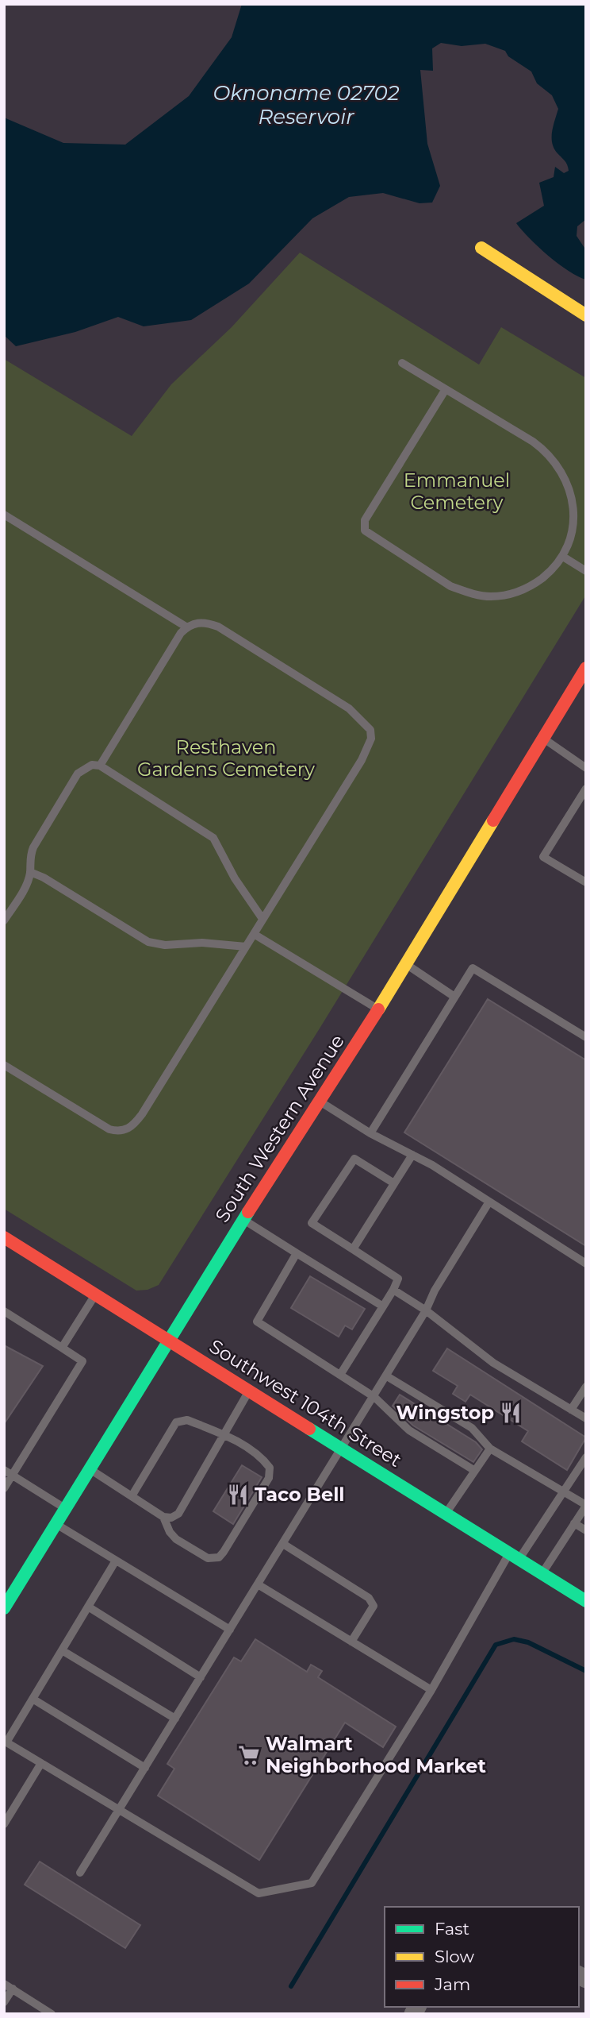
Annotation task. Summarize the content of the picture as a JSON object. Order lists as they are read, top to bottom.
{
  "streets": {
    "main road": ["South Western Avenue", "Southwest 104th Street"]
  },
  "crossings": [
    ["South Western Avenue", "Southwest 104th Street"]
  ],
  "water": ["Oknoname 02702 Reservoir"],
  "parks": ["Emmanuel Cemetery", "Resthaven Gardens Cemetery"],
  "places": {
    "restaurant": ["Wingstop", "Taco Bell"],
    "supermarket": ["Walmart Neighborhood Market"]
  },
  "legend": ["Fast", "Slow", "Jam"]
}
